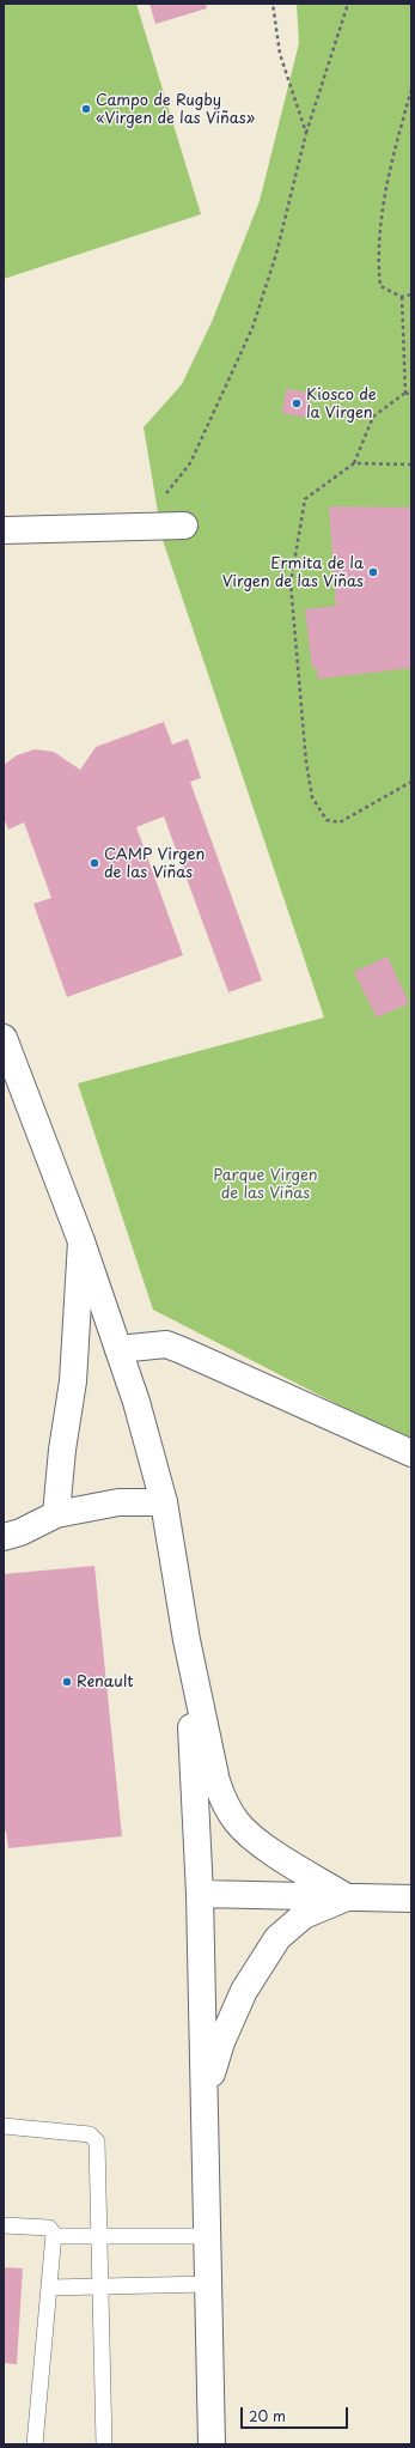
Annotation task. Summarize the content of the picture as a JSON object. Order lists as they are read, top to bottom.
{
  "parks": ["Parque Virgen de las Viñas"],
  "places": [
    "Campo de Rugby «Virgen de las Viñas»",
    "Kiosco de la Virgen",
    "Ermita de la Virgen de las Viñas",
    "CAMP Virgen de las Viñas",
    "Renault"
  ],
  "scale_bar": "20 m"
}
